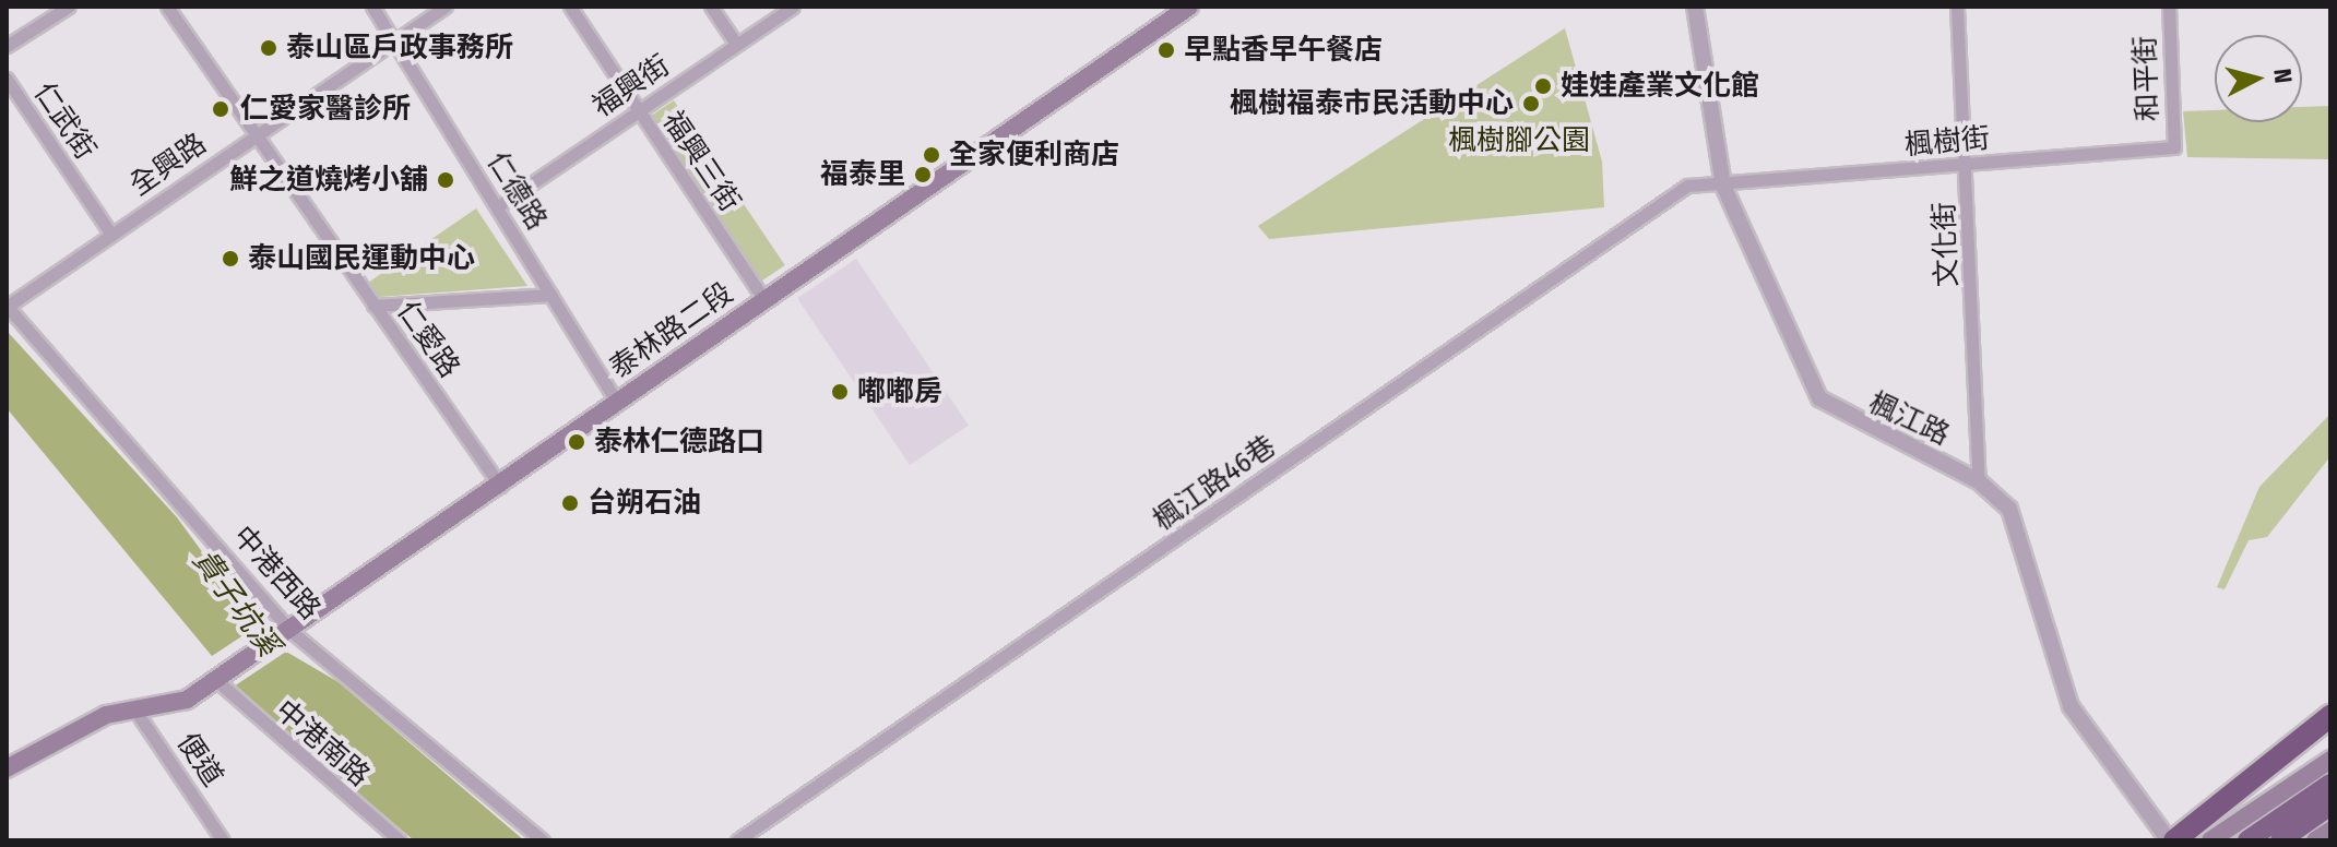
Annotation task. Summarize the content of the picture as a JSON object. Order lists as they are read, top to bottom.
{
  "streets": {
    "main road": ["泰林路二段", "便道"],
    "street": [
      "和平街",
      "福興街",
      "仁武街",
      "楓樹街",
      "福興三街",
      "全興路",
      "仁德路",
      "文化街",
      "仁愛路",
      "楓江路",
      "楓江路46巷",
      "中港西路",
      "中港南路"
    ]
  },
  "crossings": [
    ["和平街", "楓樹街"],
    ["福興街", "福興三街"],
    ["福興街", "仁德路"],
    ["仁武街", "全興路"],
    ["楓樹街", "文化街"],
    ["楓樹街", "楓江路"],
    ["楓樹街", "楓江路46巷"],
    ["福興三街", "泰林路二段"],
    ["全興路", "仁德路"],
    ["全興路", "仁愛路"],
    ["全興路", "中港西路"],
    ["仁德路", "泰林路二段"],
    ["文化街", "楓江路"],
    ["泰林路二段", "仁愛路"],
    ["泰林路二段", "中港西路"],
    ["泰林路二段", "中港南路"],
    ["泰林路二段", "便道"],
    ["楓江路", "楓江路46巷"]
  ],
  "water": ["貴子坑溪"],
  "parks": ["楓樹腳公園"],
  "places": [
    "泰山區戶政事務所",
    "早點香早午餐店",
    "娃娃產業文化館",
    "楓樹福泰市民活動中心",
    "仁愛家醫診所",
    "全家便利商店",
    "福泰里",
    "鮮之道燒烤小舖",
    "泰山國民運動中心",
    "嘟嘟房",
    "泰林仁德路口",
    "台朔石油"
  ],
  "north": "right"
}
